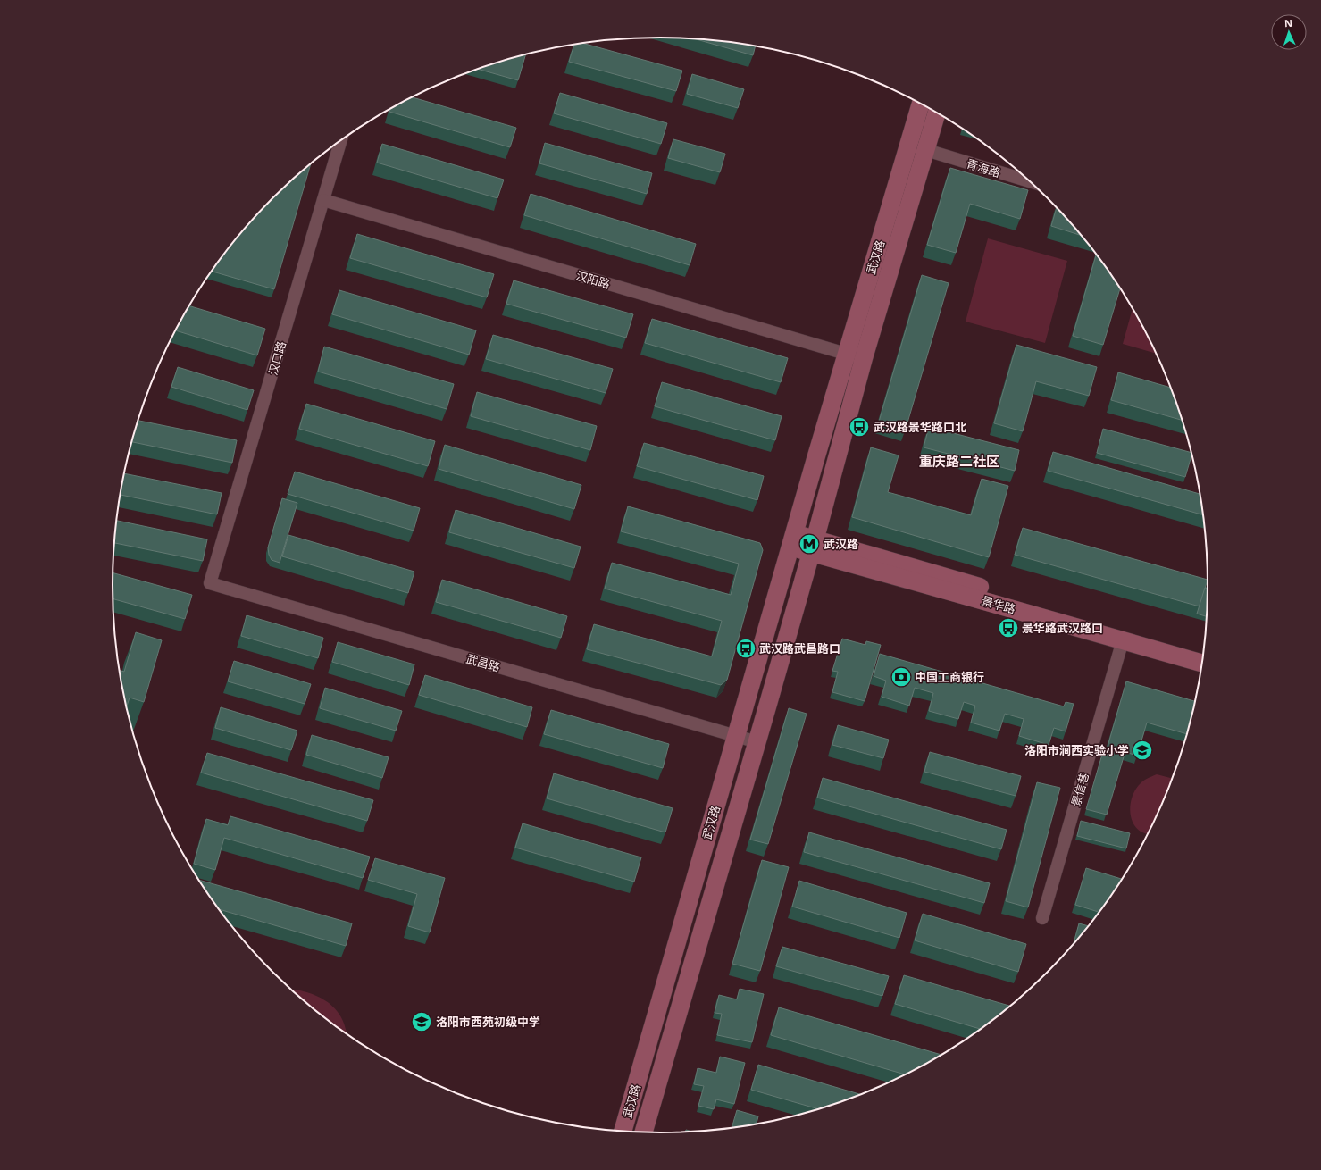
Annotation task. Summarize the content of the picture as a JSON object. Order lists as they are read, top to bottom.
{
  "streets": {
    "main road": ["武汉路", "景华路"],
    "street": [
      "青海路",
      "汉阳路",
      "汉口路",
      "武昌路",
      "景信巷"
    ]
  },
  "crossings": [
    ["青海路", "武汉路"],
    ["武汉路", "汉阳路"],
    ["武汉路", "景华路"],
    ["武汉路", "武昌路"],
    ["汉阳路", "汉口路"],
    ["汉口路", "武昌路"],
    ["景华路", "景信巷"]
  ],
  "districts": ["重庆路二社区"],
  "places": {
    "bus stop": ["武汉路景华路口北", "景华路武汉路口", "武汉路武昌路口"],
    "metro station": ["武汉路"],
    "bank": ["中国工商银行"],
    "school or university": ["洛阳市涧西实验小学", "洛阳市西苑初级中学"]
  },
  "north": "top"
}
